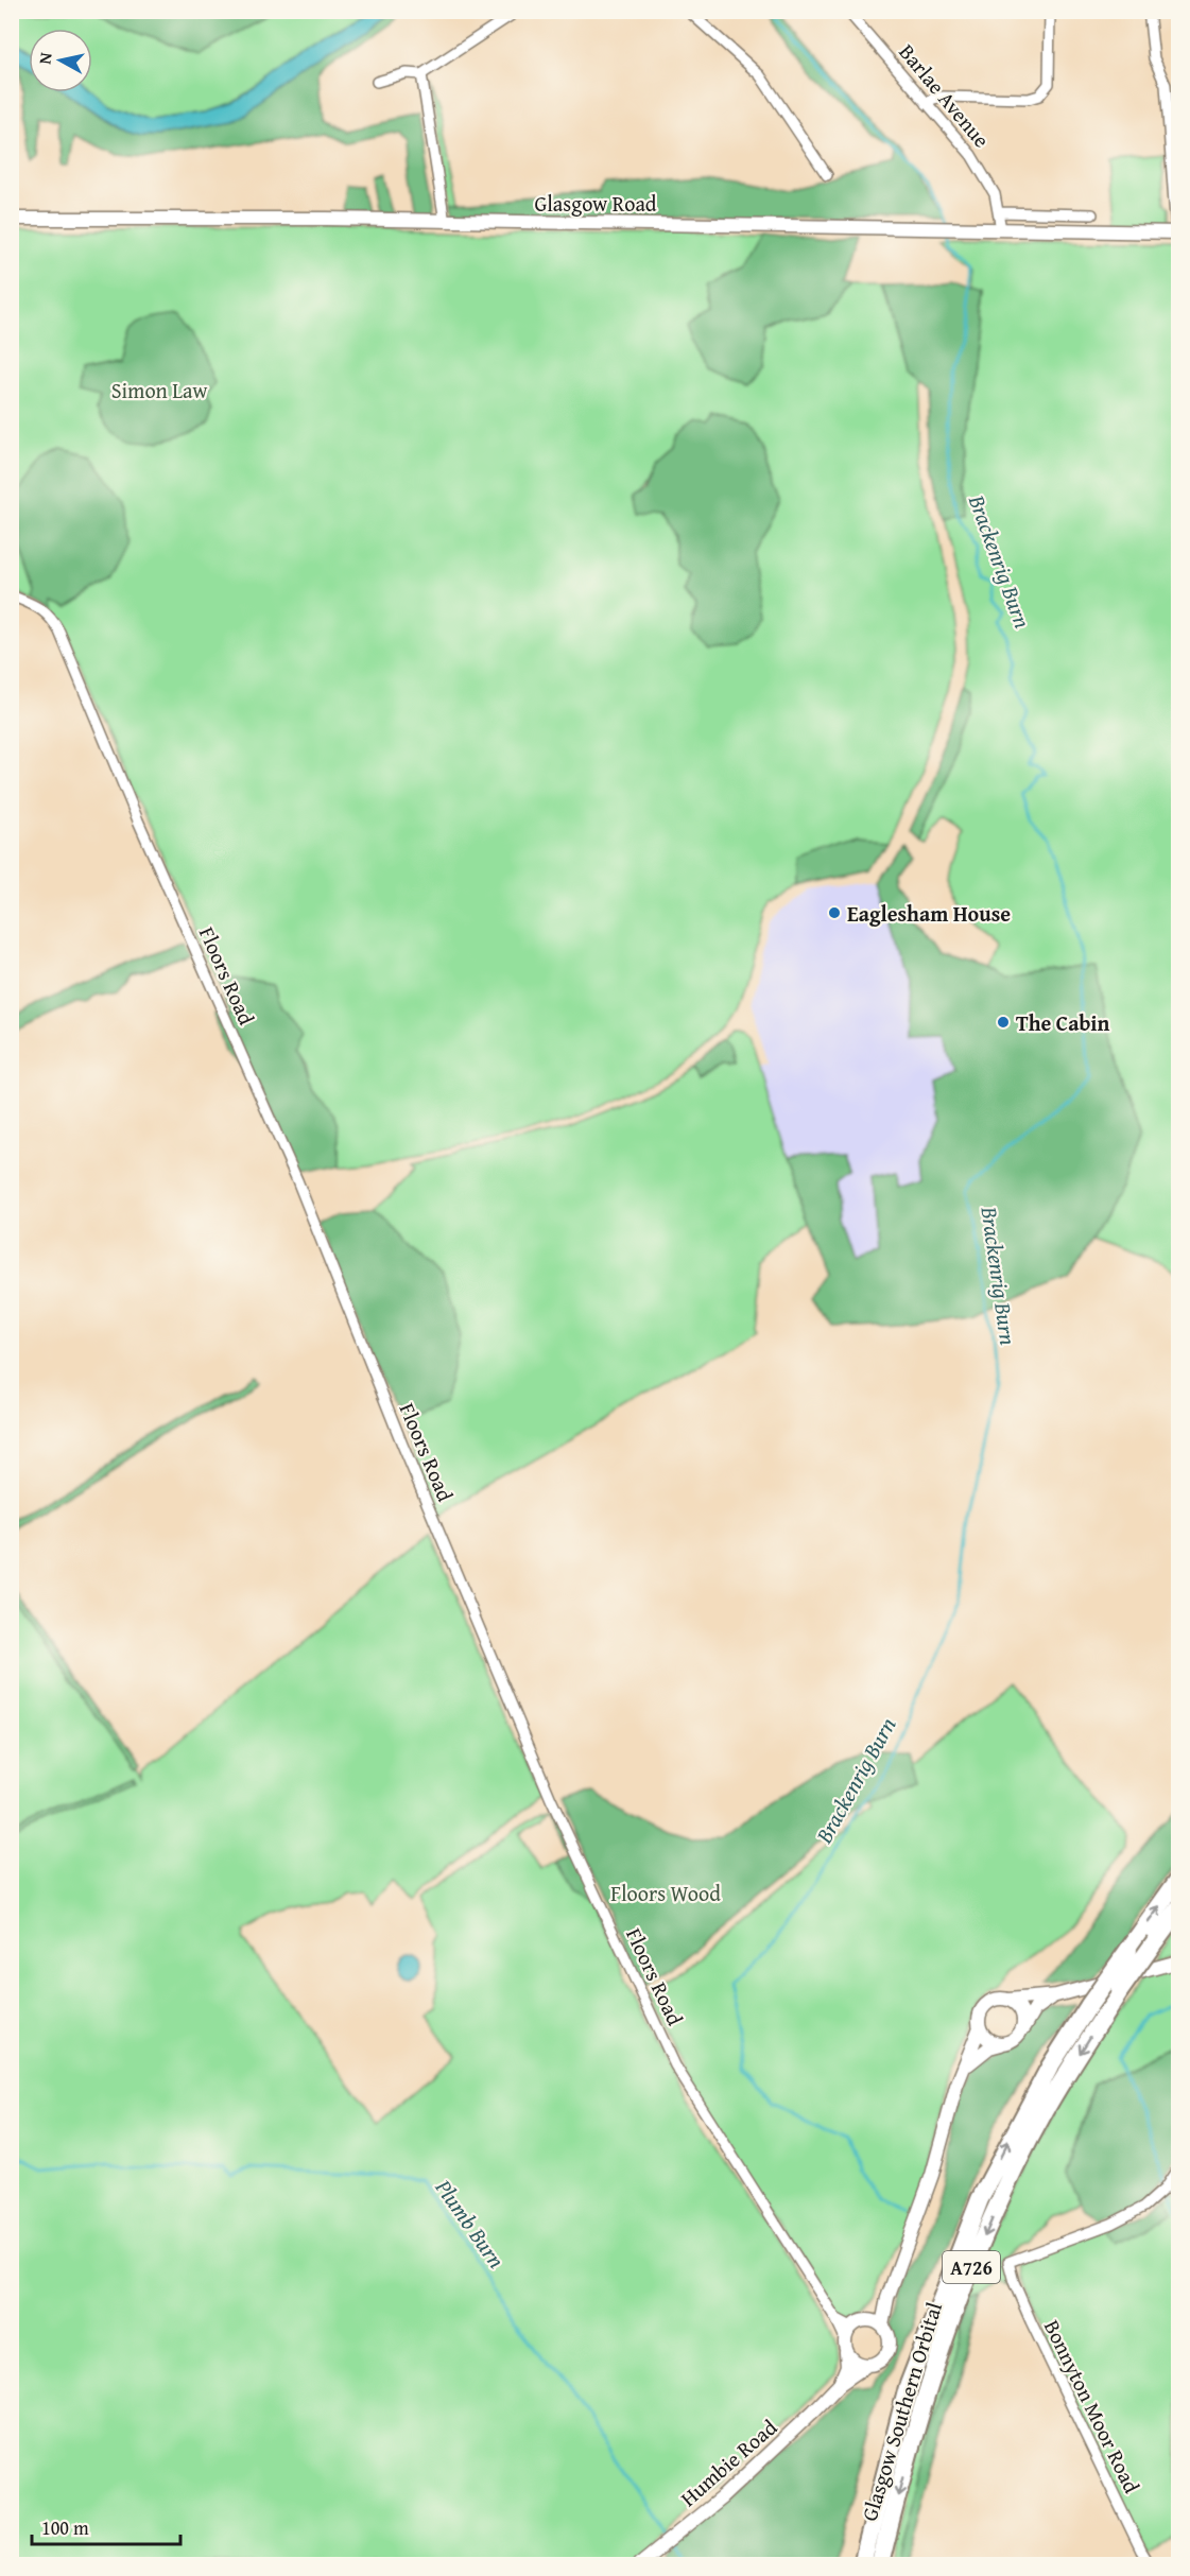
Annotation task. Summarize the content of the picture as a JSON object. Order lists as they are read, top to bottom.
{
  "streets": {
    "highway": ["A726", "Glasgow Southern Orbital"],
    "street": [
      "Barlae Avenue",
      "Glasgow Road",
      "Floors Road",
      "Bonnyton Moor Road",
      "Humbie Road"
    ]
  },
  "crossings": [
    ["Barlae Avenue", "Glasgow Road"],
    ["Floors Road", "Humbie Road"]
  ],
  "water": ["Brackenrig Burn", "Plumb Burn"],
  "parks": ["Simon Law", "Floors Wood"],
  "places": ["Eaglesham House", "The Cabin"],
  "scale_bar": "100 m",
  "north": "left"
}
